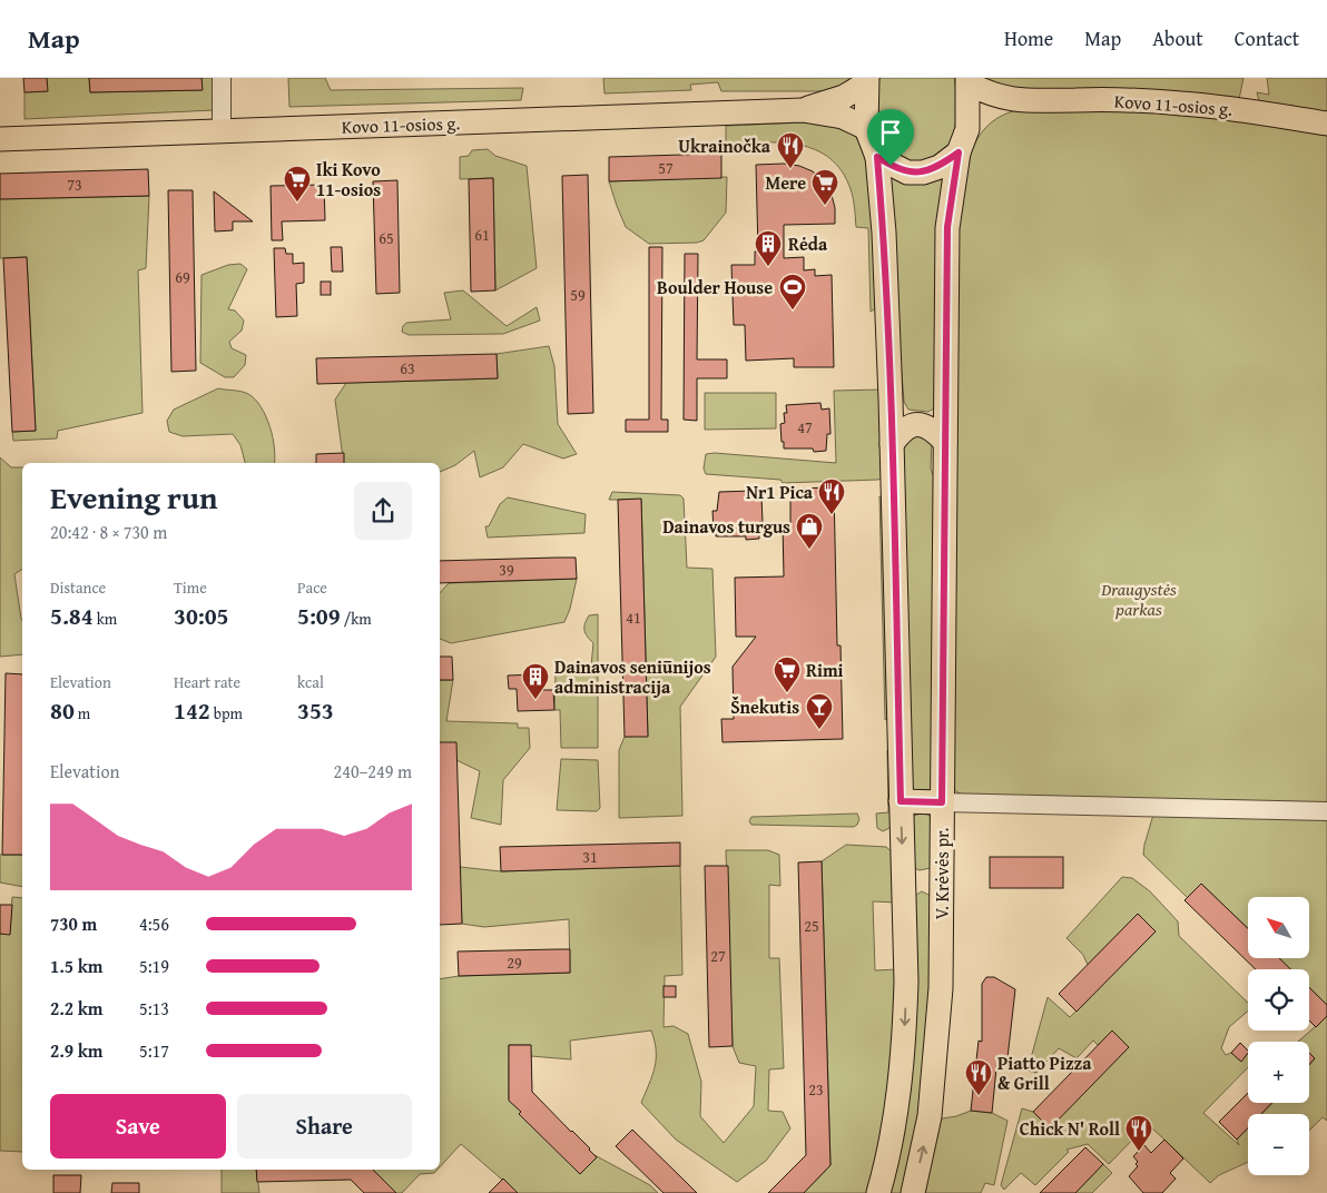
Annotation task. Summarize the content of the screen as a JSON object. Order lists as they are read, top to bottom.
{
  "streets": {
    "main road": ["Kovo 11-osios g.", "V. Krėvės pr."]
  },
  "crossings": [
    ["Kovo 11-osios g.", "V. Krėvės pr."]
  ],
  "parks": ["Draugystės parkas"],
  "places": {
    "restaurant": [
      "Ukrainočka",
      "Nr1 Pica",
      "Piatto Pizza & Grill",
      "Chick N' Roll"
    ],
    "supermarket": ["Iki Kovo 11-osios", "Mere", "Rimi"],
    "building": ["Rėda", "Dainavos seniūnijos administracija"],
    "sports": ["Boulder House"],
    "shop": ["Dainavos turgus"],
    "bar": ["Šnekutis"]
  },
  "house_numbers": [
    "57",
    "73",
    "61",
    "65",
    "69",
    "59",
    "63",
    "47",
    "39",
    "41",
    "31",
    "25",
    "27",
    "29",
    "23"
  ],
  "north": "top left",
  "page": {
    "header": "Map",
    "nav": [
      "Home",
      "Map",
      "About",
      "Contact"
    ],
    "heading": ["Evening run", "20:42 · 8 × 730 m"],
    "stats": [
      ["Distance", "5.84 km"],
      ["Time", "30:05"],
      ["Pace", "5:09 /km"],
      ["Elevation", "80 m"],
      ["Heart rate", "142 bpm"],
      ["kcal", "353"]
    ],
    "chart": ["Elevation", "240–249 m"],
    "map_buttons": ["+", "−"],
    "list": [
      {
        "name": "730 m",
        "note": "4:56"
      },
      {
        "name": "1.5 km",
        "note": "5:19"
      },
      {
        "name": "2.2 km",
        "note": "5:13"
      },
      {
        "name": "2.9 km",
        "note": "5:17"
      }
    ],
    "buttons": ["Save", "Share"]
  }
}
